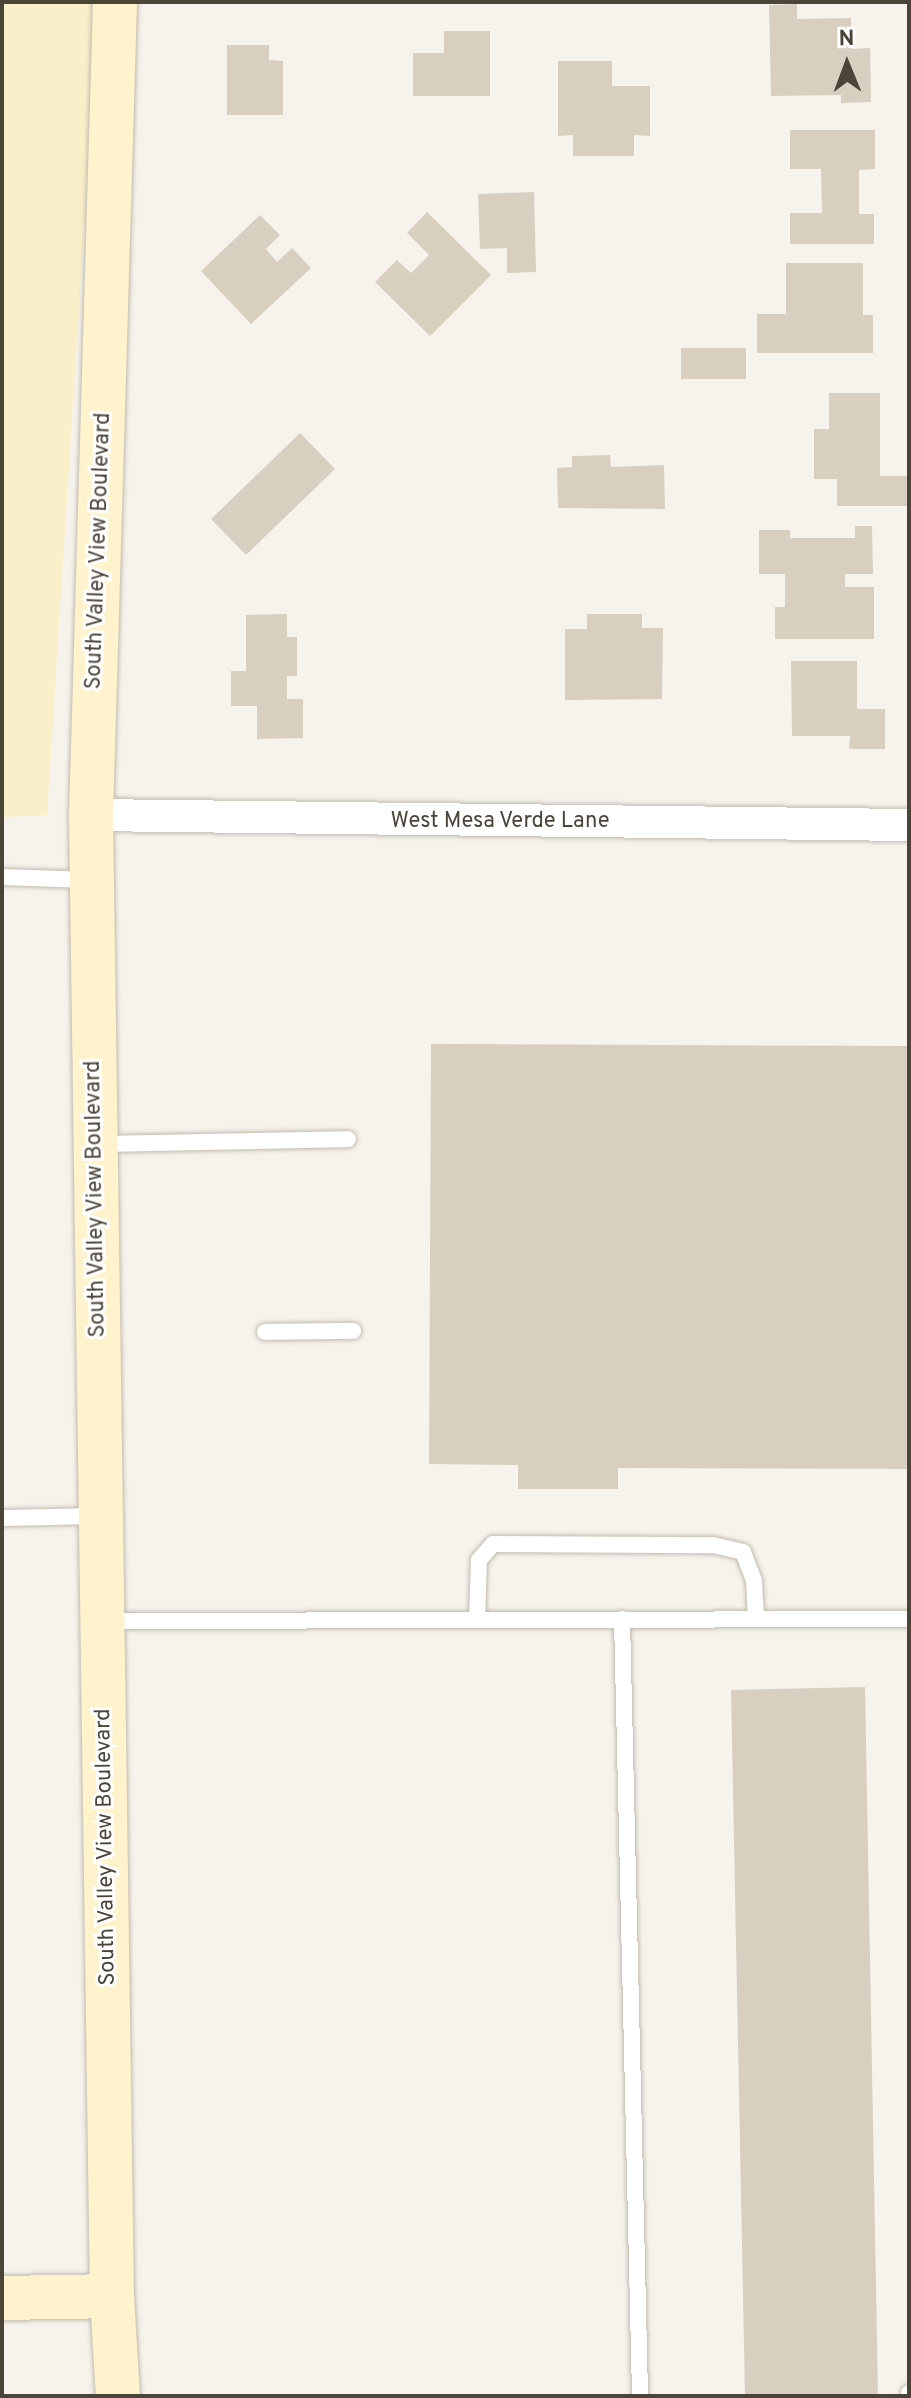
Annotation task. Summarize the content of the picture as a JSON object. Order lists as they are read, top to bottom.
{
  "streets": {
    "main road": ["South Valley View Boulevard"],
    "street": ["West Mesa Verde Lane"]
  },
  "crossings": [
    ["South Valley View Boulevard", "West Mesa Verde Lane"]
  ],
  "north": "top"
}
